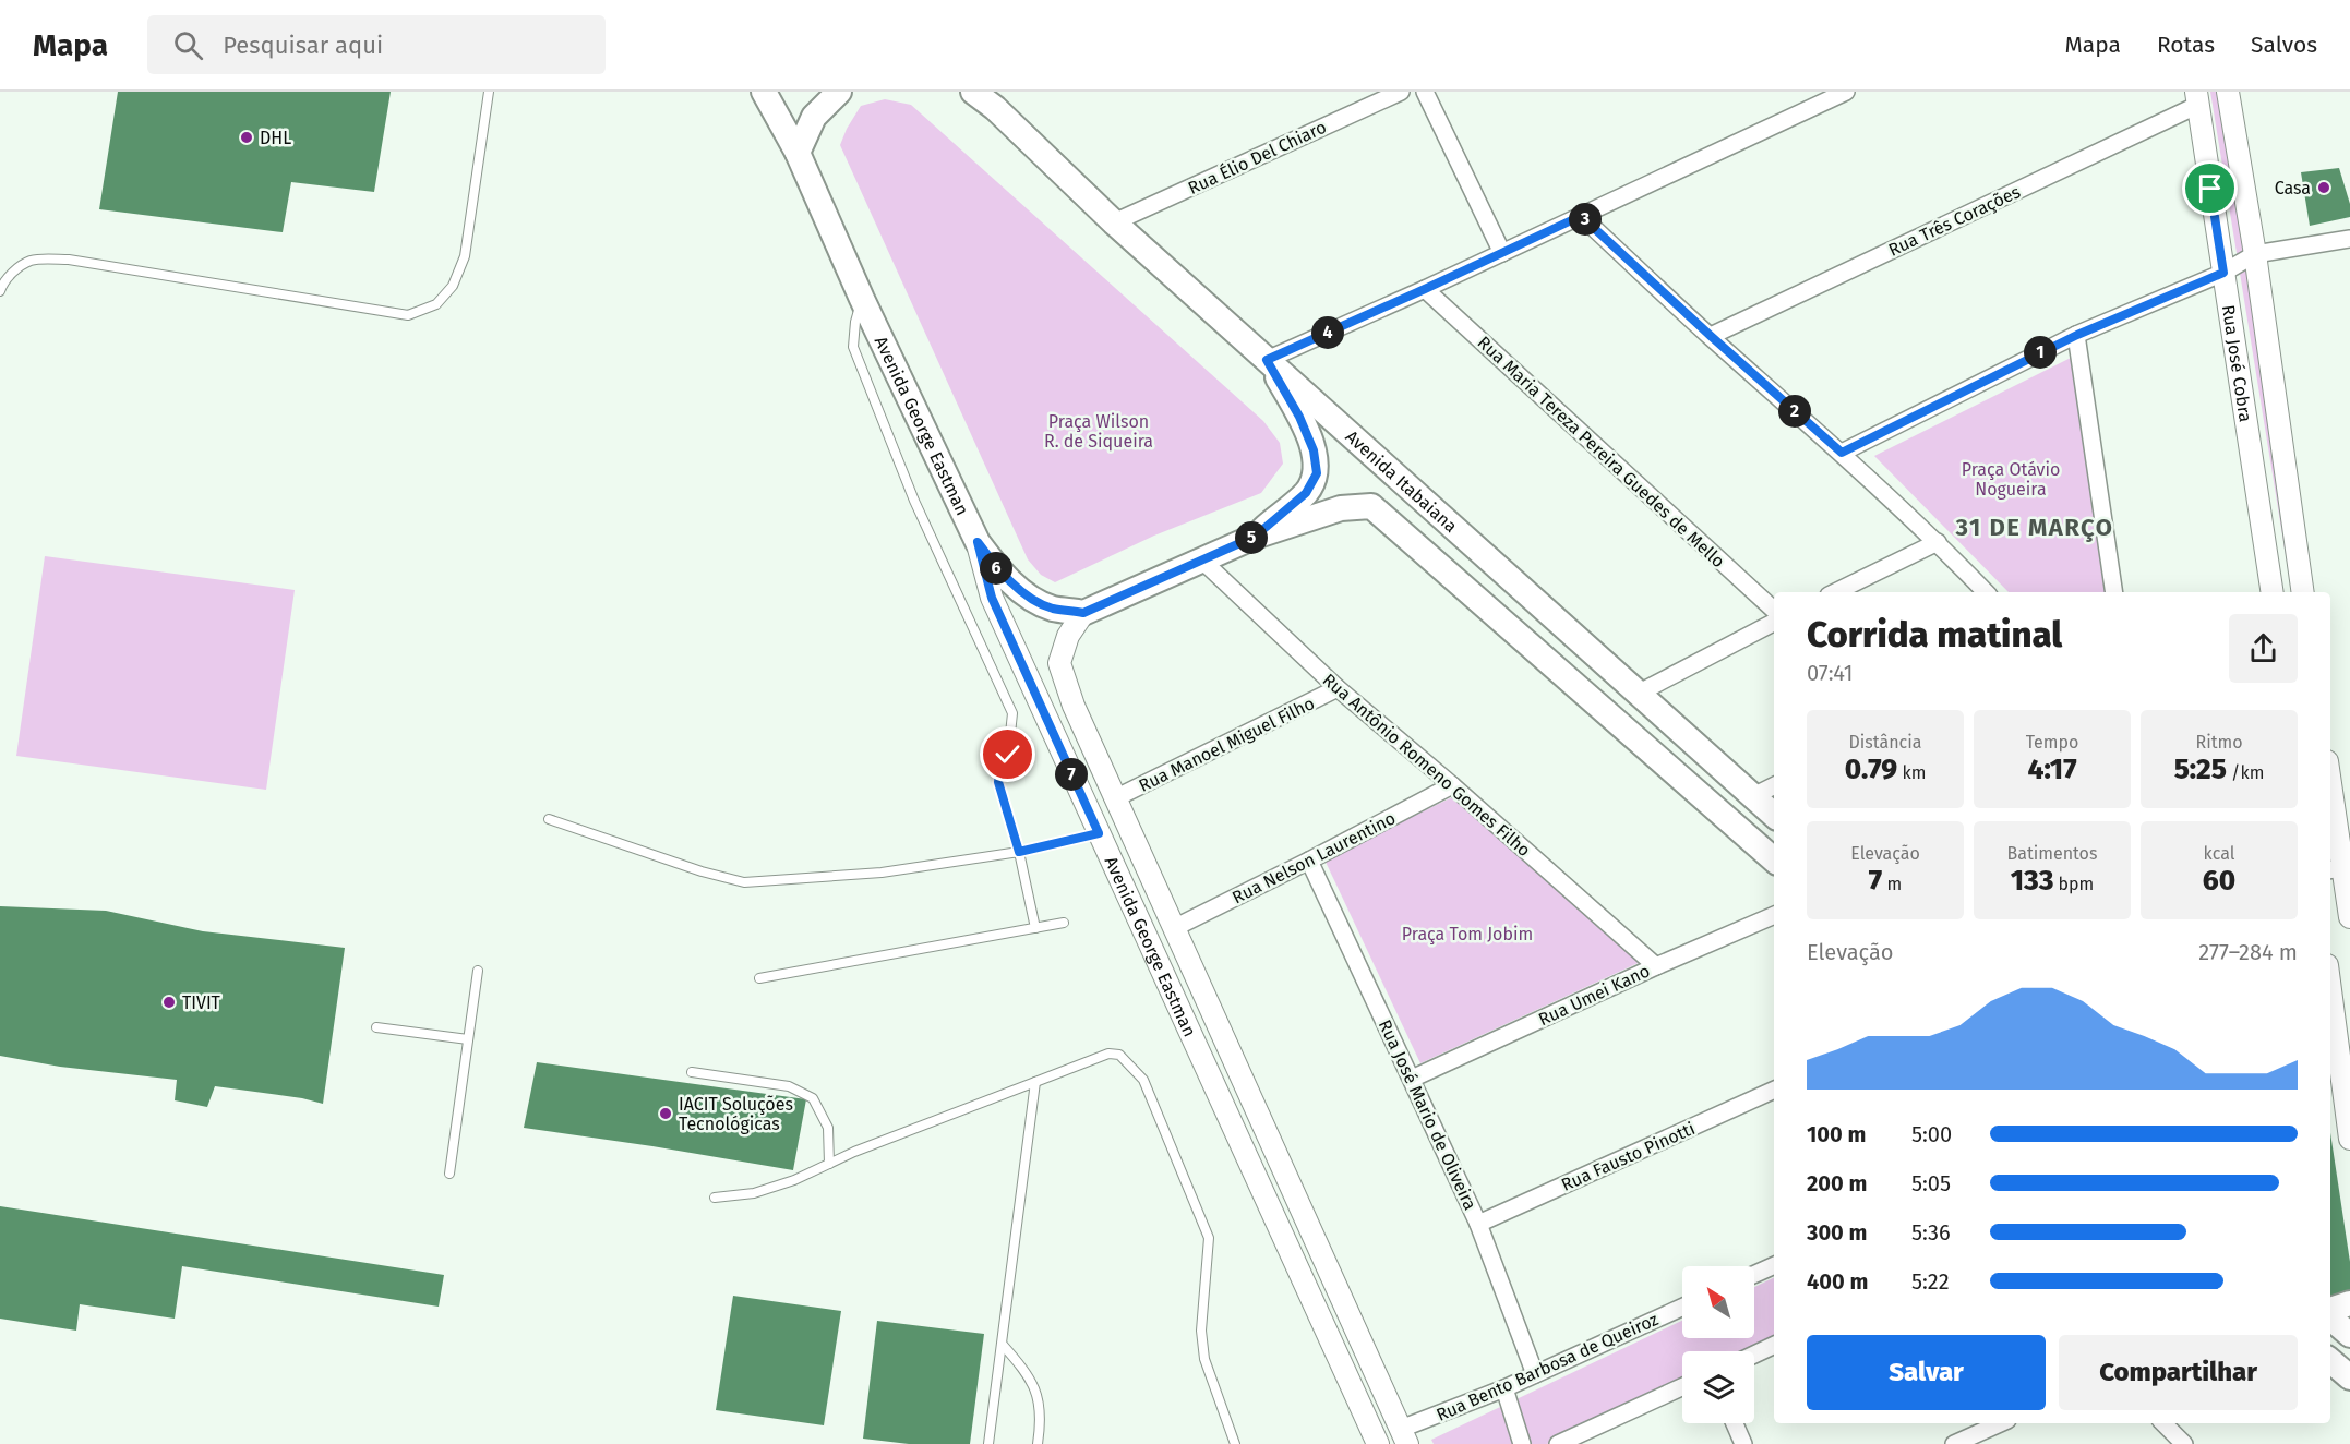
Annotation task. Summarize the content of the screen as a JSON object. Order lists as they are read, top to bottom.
{
  "streets": {
    "main road": ["Avenida George Eastman", "Avenida Itabaiana"],
    "street": [
      "Rua Élio Del Chiaro",
      "Rua Três Corações",
      "Rua José Cobra",
      "Rua Maria Tereza Pereira Guedes de Mello",
      "Rua Manoel Miguel Filho",
      "Rua Antônio Romeno Gomes Filho",
      "Rua Nelson Laurentino",
      "Rua Umei Kano",
      "Rua José Mario de Oliveira",
      "Rua Fausto Pinotti",
      "Rua Bento Barbosa de Queiroz"
    ]
  },
  "crossings": [
    ["Rua Élio Del Chiaro", "Avenida Itabaiana"],
    ["Rua Três Corações", "Rua José Cobra"],
    ["Avenida George Eastman", "Rua Manoel Miguel Filho"],
    ["Avenida George Eastman", "Rua Nelson Laurentino"],
    ["Avenida George Eastman", "Rua Bento Barbosa de Queiroz"],
    ["Rua Manoel Miguel Filho", "Rua Antônio Romeno Gomes Filho"],
    ["Rua Antônio Romeno Gomes Filho", "Rua Nelson Laurentino"],
    ["Rua Antônio Romeno Gomes Filho", "Rua Umei Kano"],
    ["Rua Nelson Laurentino", "Rua José Mario de Oliveira"],
    ["Rua Umei Kano", "Rua José Mario de Oliveira"],
    ["Rua José Mario de Oliveira", "Rua Fausto Pinotti"],
    ["Rua José Mario de Oliveira", "Rua Bento Barbosa de Queiroz"]
  ],
  "districts": ["31 DE MARÇO"],
  "parks": ["Praça Wilson R. de Siqueira", "Praça Otávio Nogueira", "Praça Tom Jobim"],
  "places": [
    "DHL",
    "Casa",
    "TIVIT",
    "IACIT Soluções Tecnológicas"
  ],
  "north": "top left",
  "page": {
    "header": "Mapa",
    "search": "Pesquisar aqui",
    "nav": ["Mapa", "Rotas", "Salvos"],
    "pins": [
      "3",
      "4",
      "1",
      "2",
      "5",
      "6",
      "7"
    ],
    "heading": ["Corrida matinal", "07:41"],
    "stats": [
      ["Distância", "0.79 km"],
      ["Tempo", "4:17"],
      ["Ritmo", "5:25 /km"],
      ["Elevação", "7 m"],
      ["Batimentos", "133 bpm"],
      ["kcal", "60"]
    ],
    "chart": ["Elevação", "277–284 m"],
    "list": [
      {
        "name": "100 m",
        "note": "5:00"
      },
      {
        "name": "200 m",
        "note": "5:05"
      },
      {
        "name": "300 m",
        "note": "5:36"
      },
      {
        "name": "400 m",
        "note": "5:22"
      }
    ],
    "buttons": ["Salvar", "Compartilhar"]
  }
}
